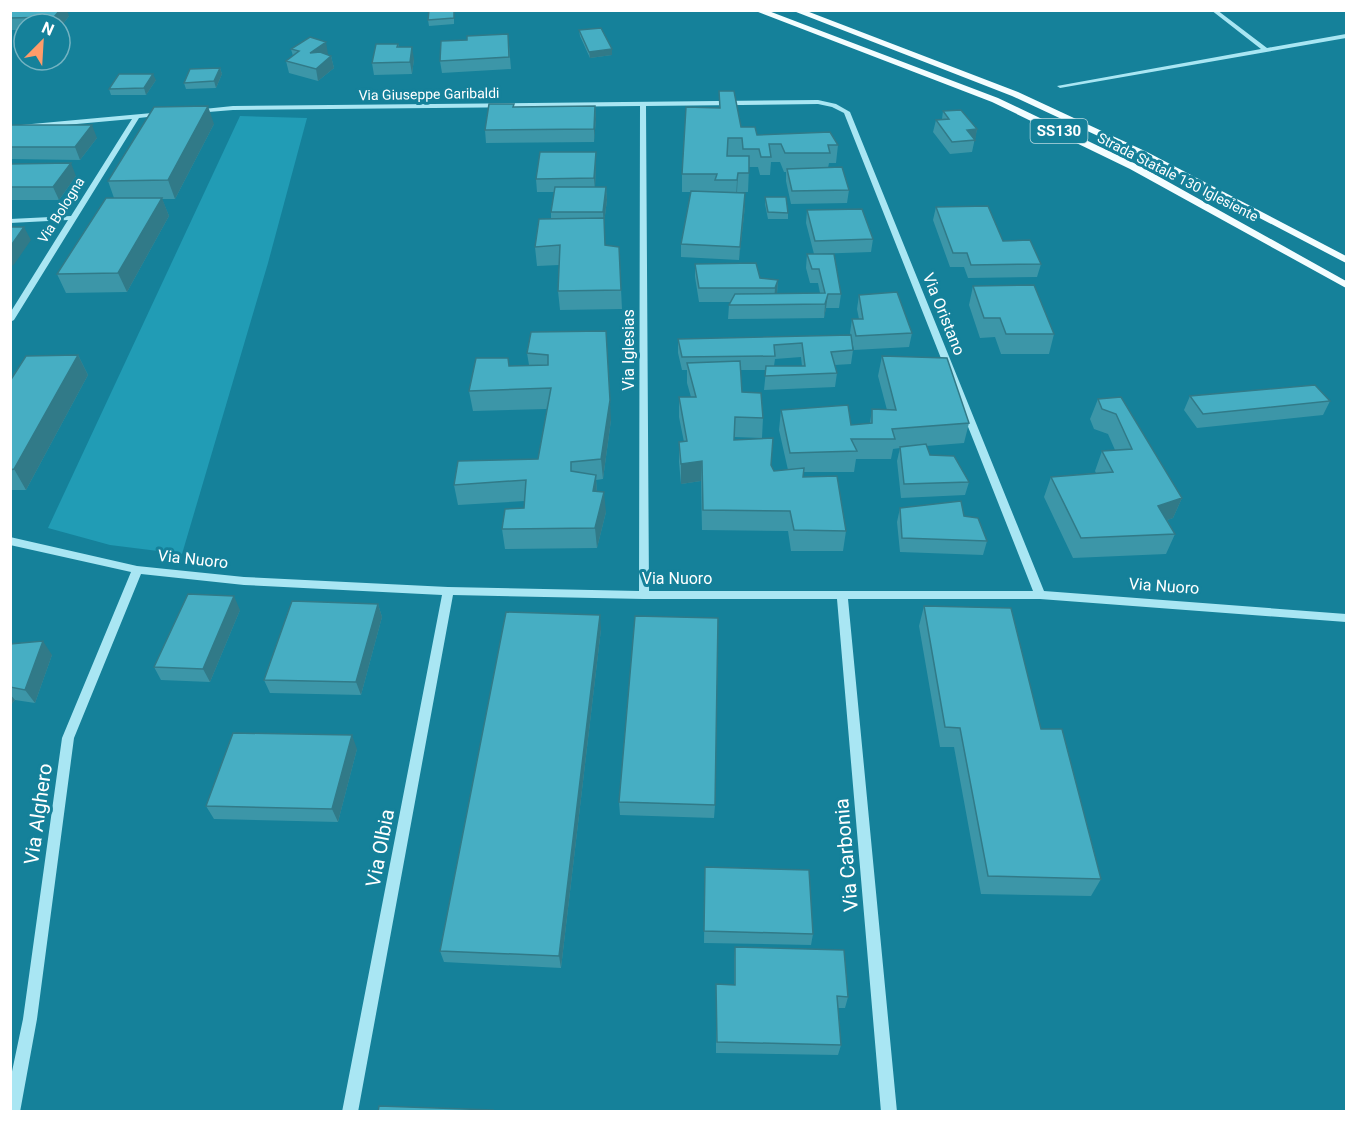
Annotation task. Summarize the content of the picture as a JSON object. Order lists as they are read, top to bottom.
{
  "streets": {
    "main road": ["SS130", "Strada Statale 130 Iglesiente"],
    "street": [
      "Via Giuseppe Garibaldi",
      "Via Bologna",
      "Via Oristano",
      "Via Iglesias",
      "Via Nuoro",
      "Via Alghero",
      "Via Olbia",
      "Via Carbonia"
    ]
  },
  "crossings": [
    ["Via Giuseppe Garibaldi", "Via Oristano"],
    ["Via Giuseppe Garibaldi", "Via Iglesias"],
    ["Via Oristano", "Via Nuoro"],
    ["Via Iglesias", "Via Nuoro"],
    ["Via Nuoro", "Via Alghero"],
    ["Via Nuoro", "Via Olbia"],
    ["Via Nuoro", "Via Carbonia"]
  ],
  "north": "top right"
}
